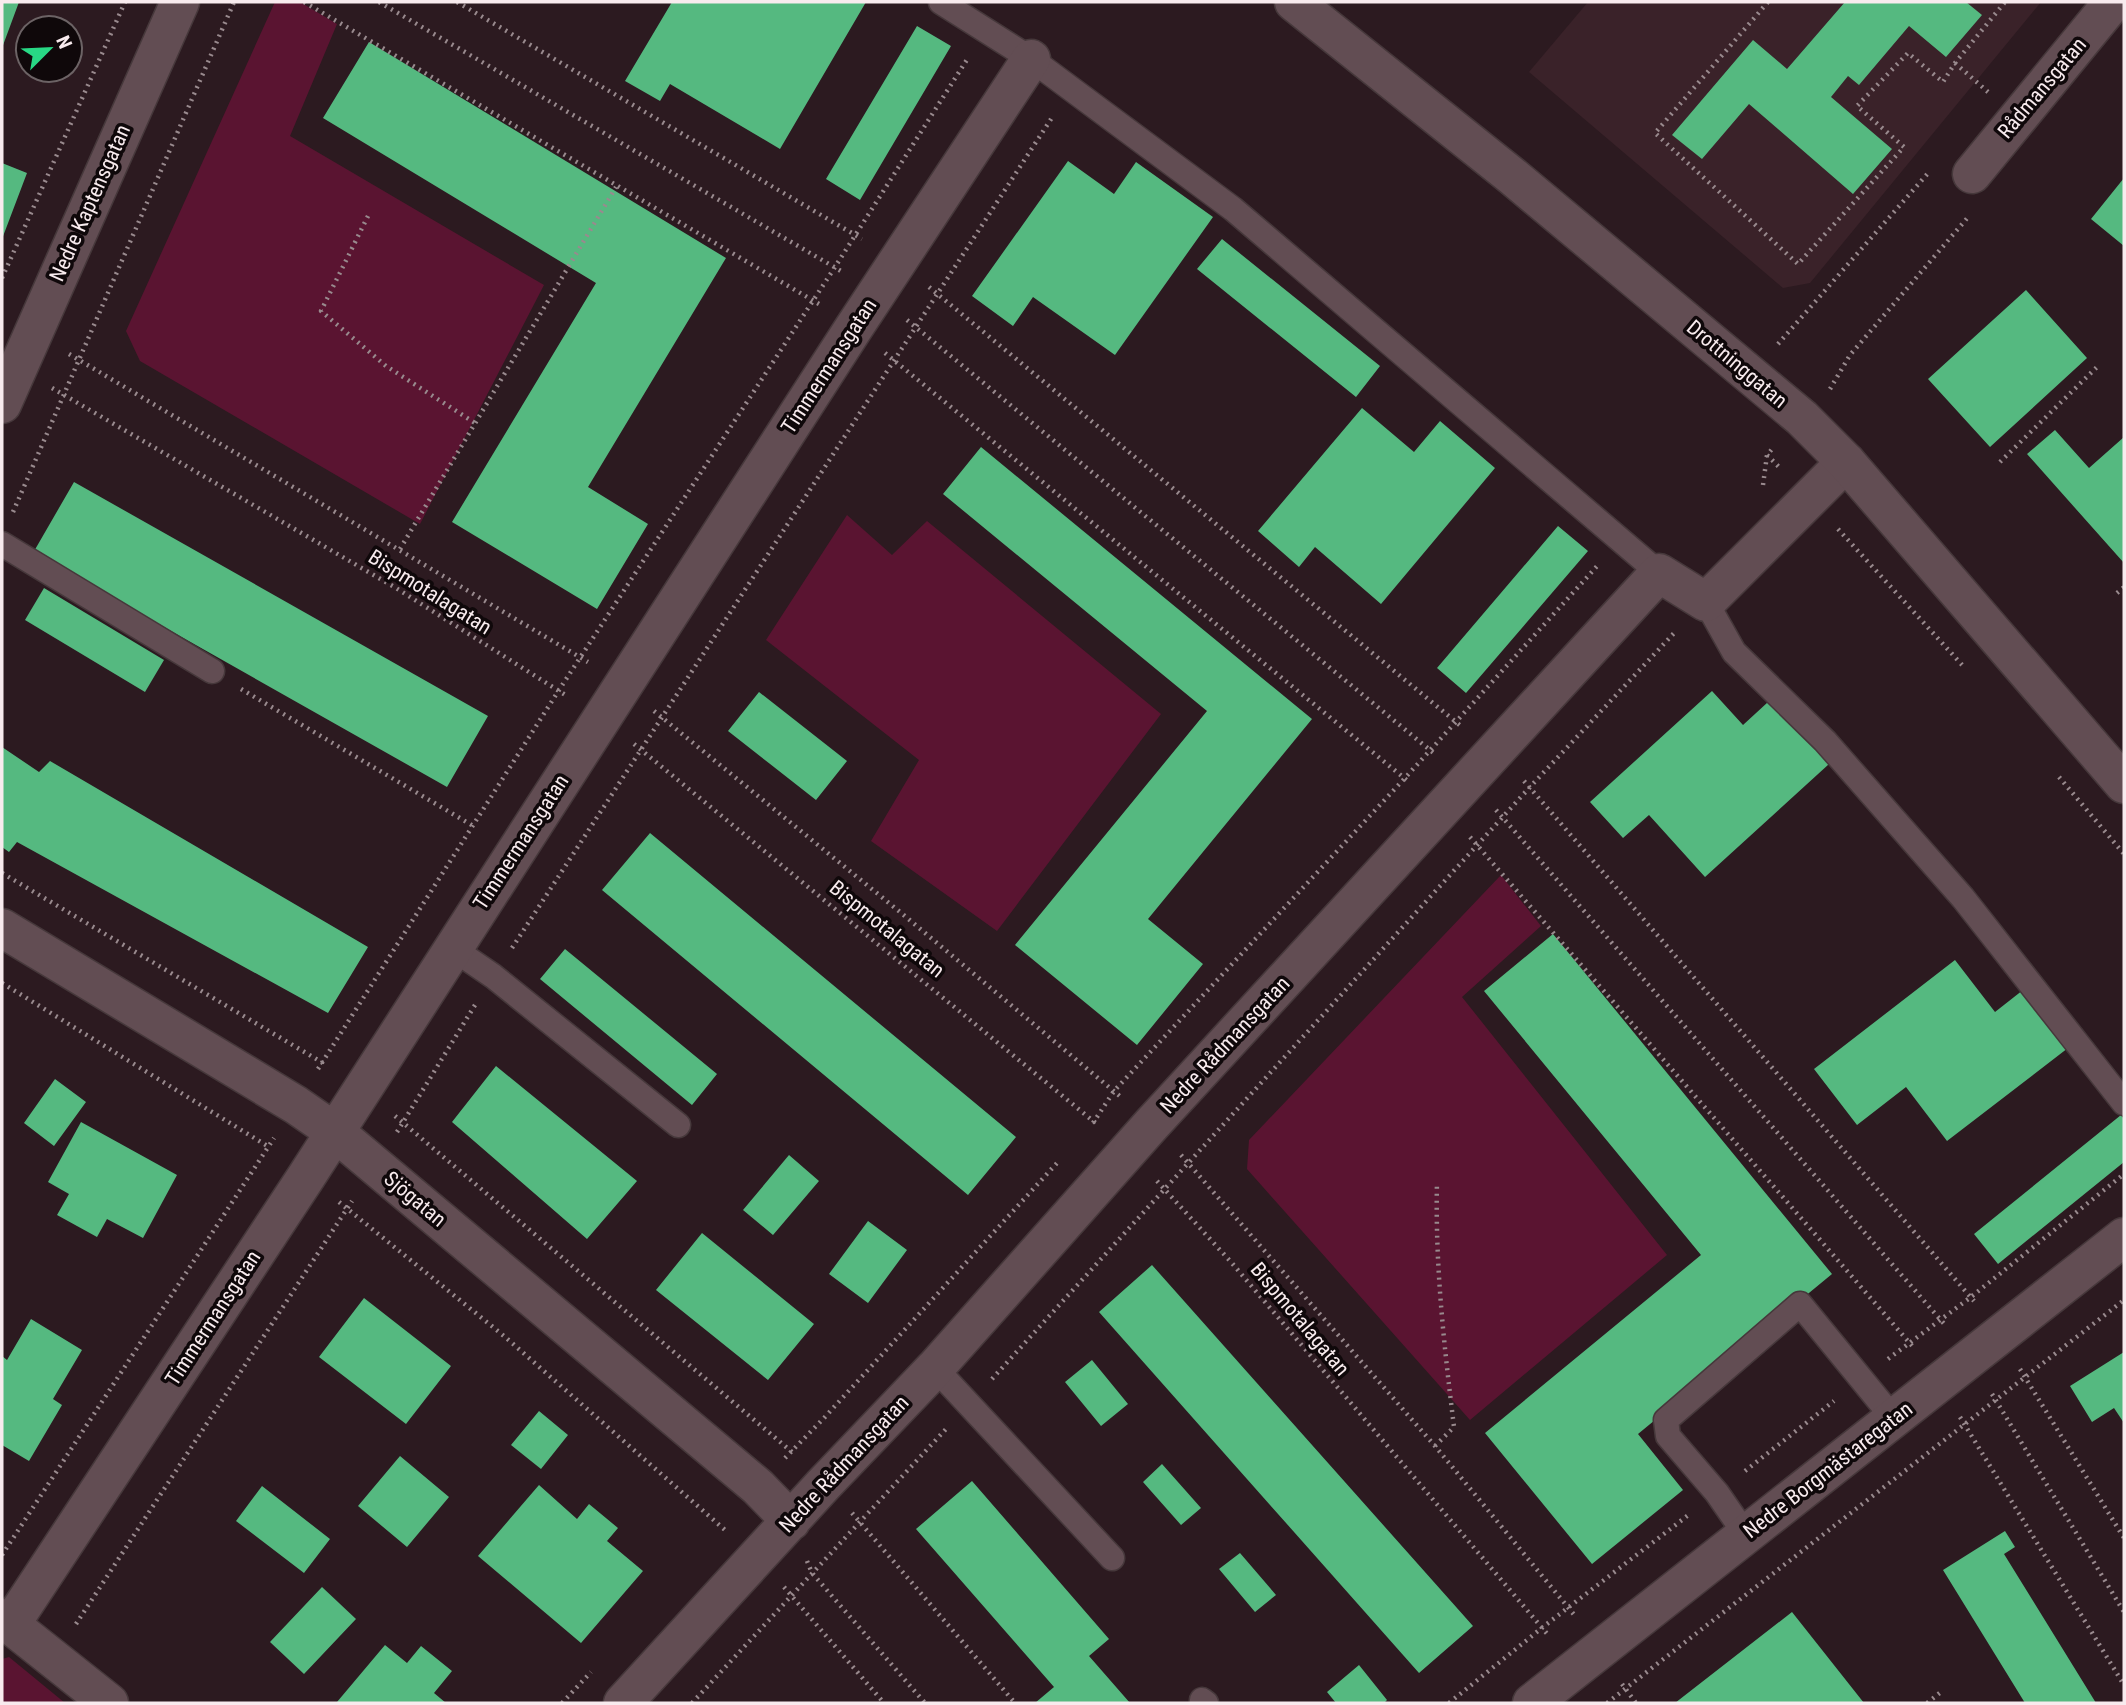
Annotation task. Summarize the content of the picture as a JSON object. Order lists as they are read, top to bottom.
{
  "streets": {
    "street": [
      "Rådmansgatan",
      "Nedre Kaptensgatan",
      "Drottninggatan",
      "Timmermansgatan",
      "Nedre Rådmansgatan",
      "Sjögatan",
      "Nedre Borgmästaregatan"
    ],
    "path": ["Bispmotalagatan"]
  },
  "crossings": [
    ["Nedre Kaptensgatan", "Bispmotalagatan"],
    ["Drottninggatan", "Nedre Rådmansgatan"],
    ["Timmermansgatan", "Bispmotalagatan"],
    ["Timmermansgatan", "Sjögatan"],
    ["Bispmotalagatan", "Nedre Rådmansgatan"],
    ["Bispmotalagatan", "Nedre Borgmästaregatan"],
    ["Nedre Rådmansgatan", "Sjögatan"]
  ],
  "north": "top right"
}
